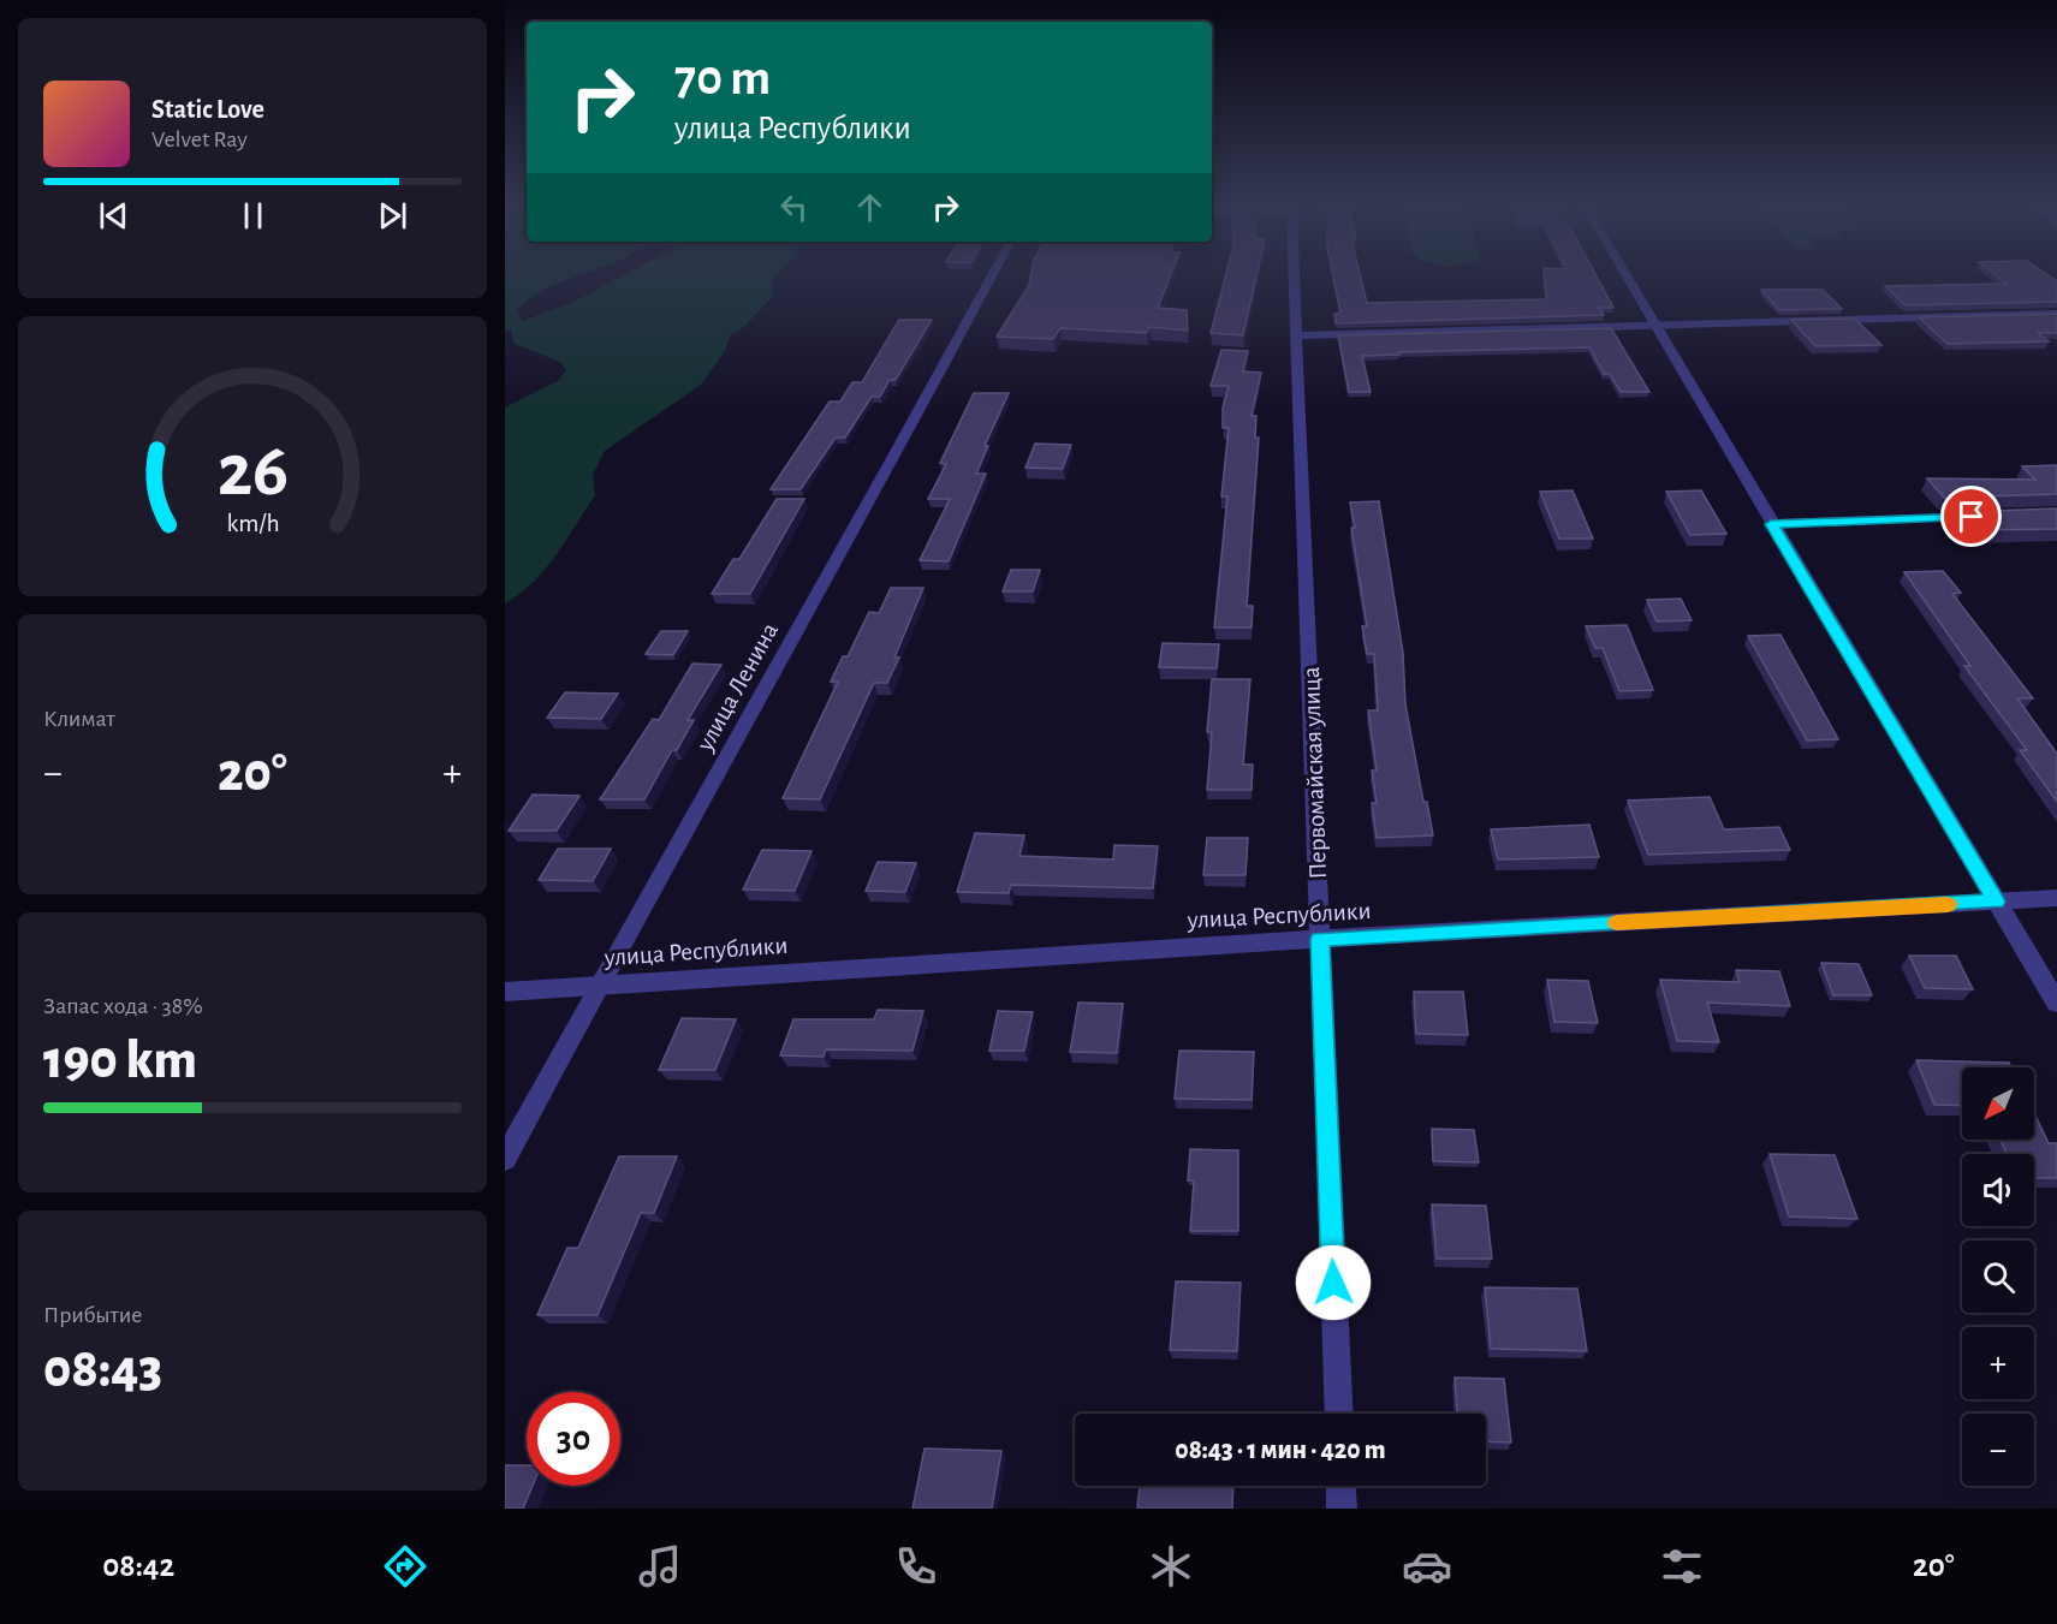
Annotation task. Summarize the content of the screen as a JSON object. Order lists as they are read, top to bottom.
{
  "streets": {
    "street": ["улица Ленина", "Первомайская улица", "улица Республики"]
  },
  "crossings": [
    ["улица Ленина", "улица Республики"],
    ["Первомайская улица", "улица Республики"]
  ],
  "north": "bottom left",
  "page": {
    "turn": ["70 m", "улица Республики"],
    "song": ["Static Love", "Velvet Ray"],
    "tile": [
      "Климат",
      ["Запас хода · 38%", "190 km"],
      ["Прибытие", "08:43"]
    ],
    "heat": ["−", "20°", "+"],
    "map_buttons": ["+", "−"],
    "limit": "30",
    "trip": "08:43 · 1 мин · 420 m",
    "tabs": ["08:42", "20°"],
    "gauge": ["26", "km/h"]
  }
}
